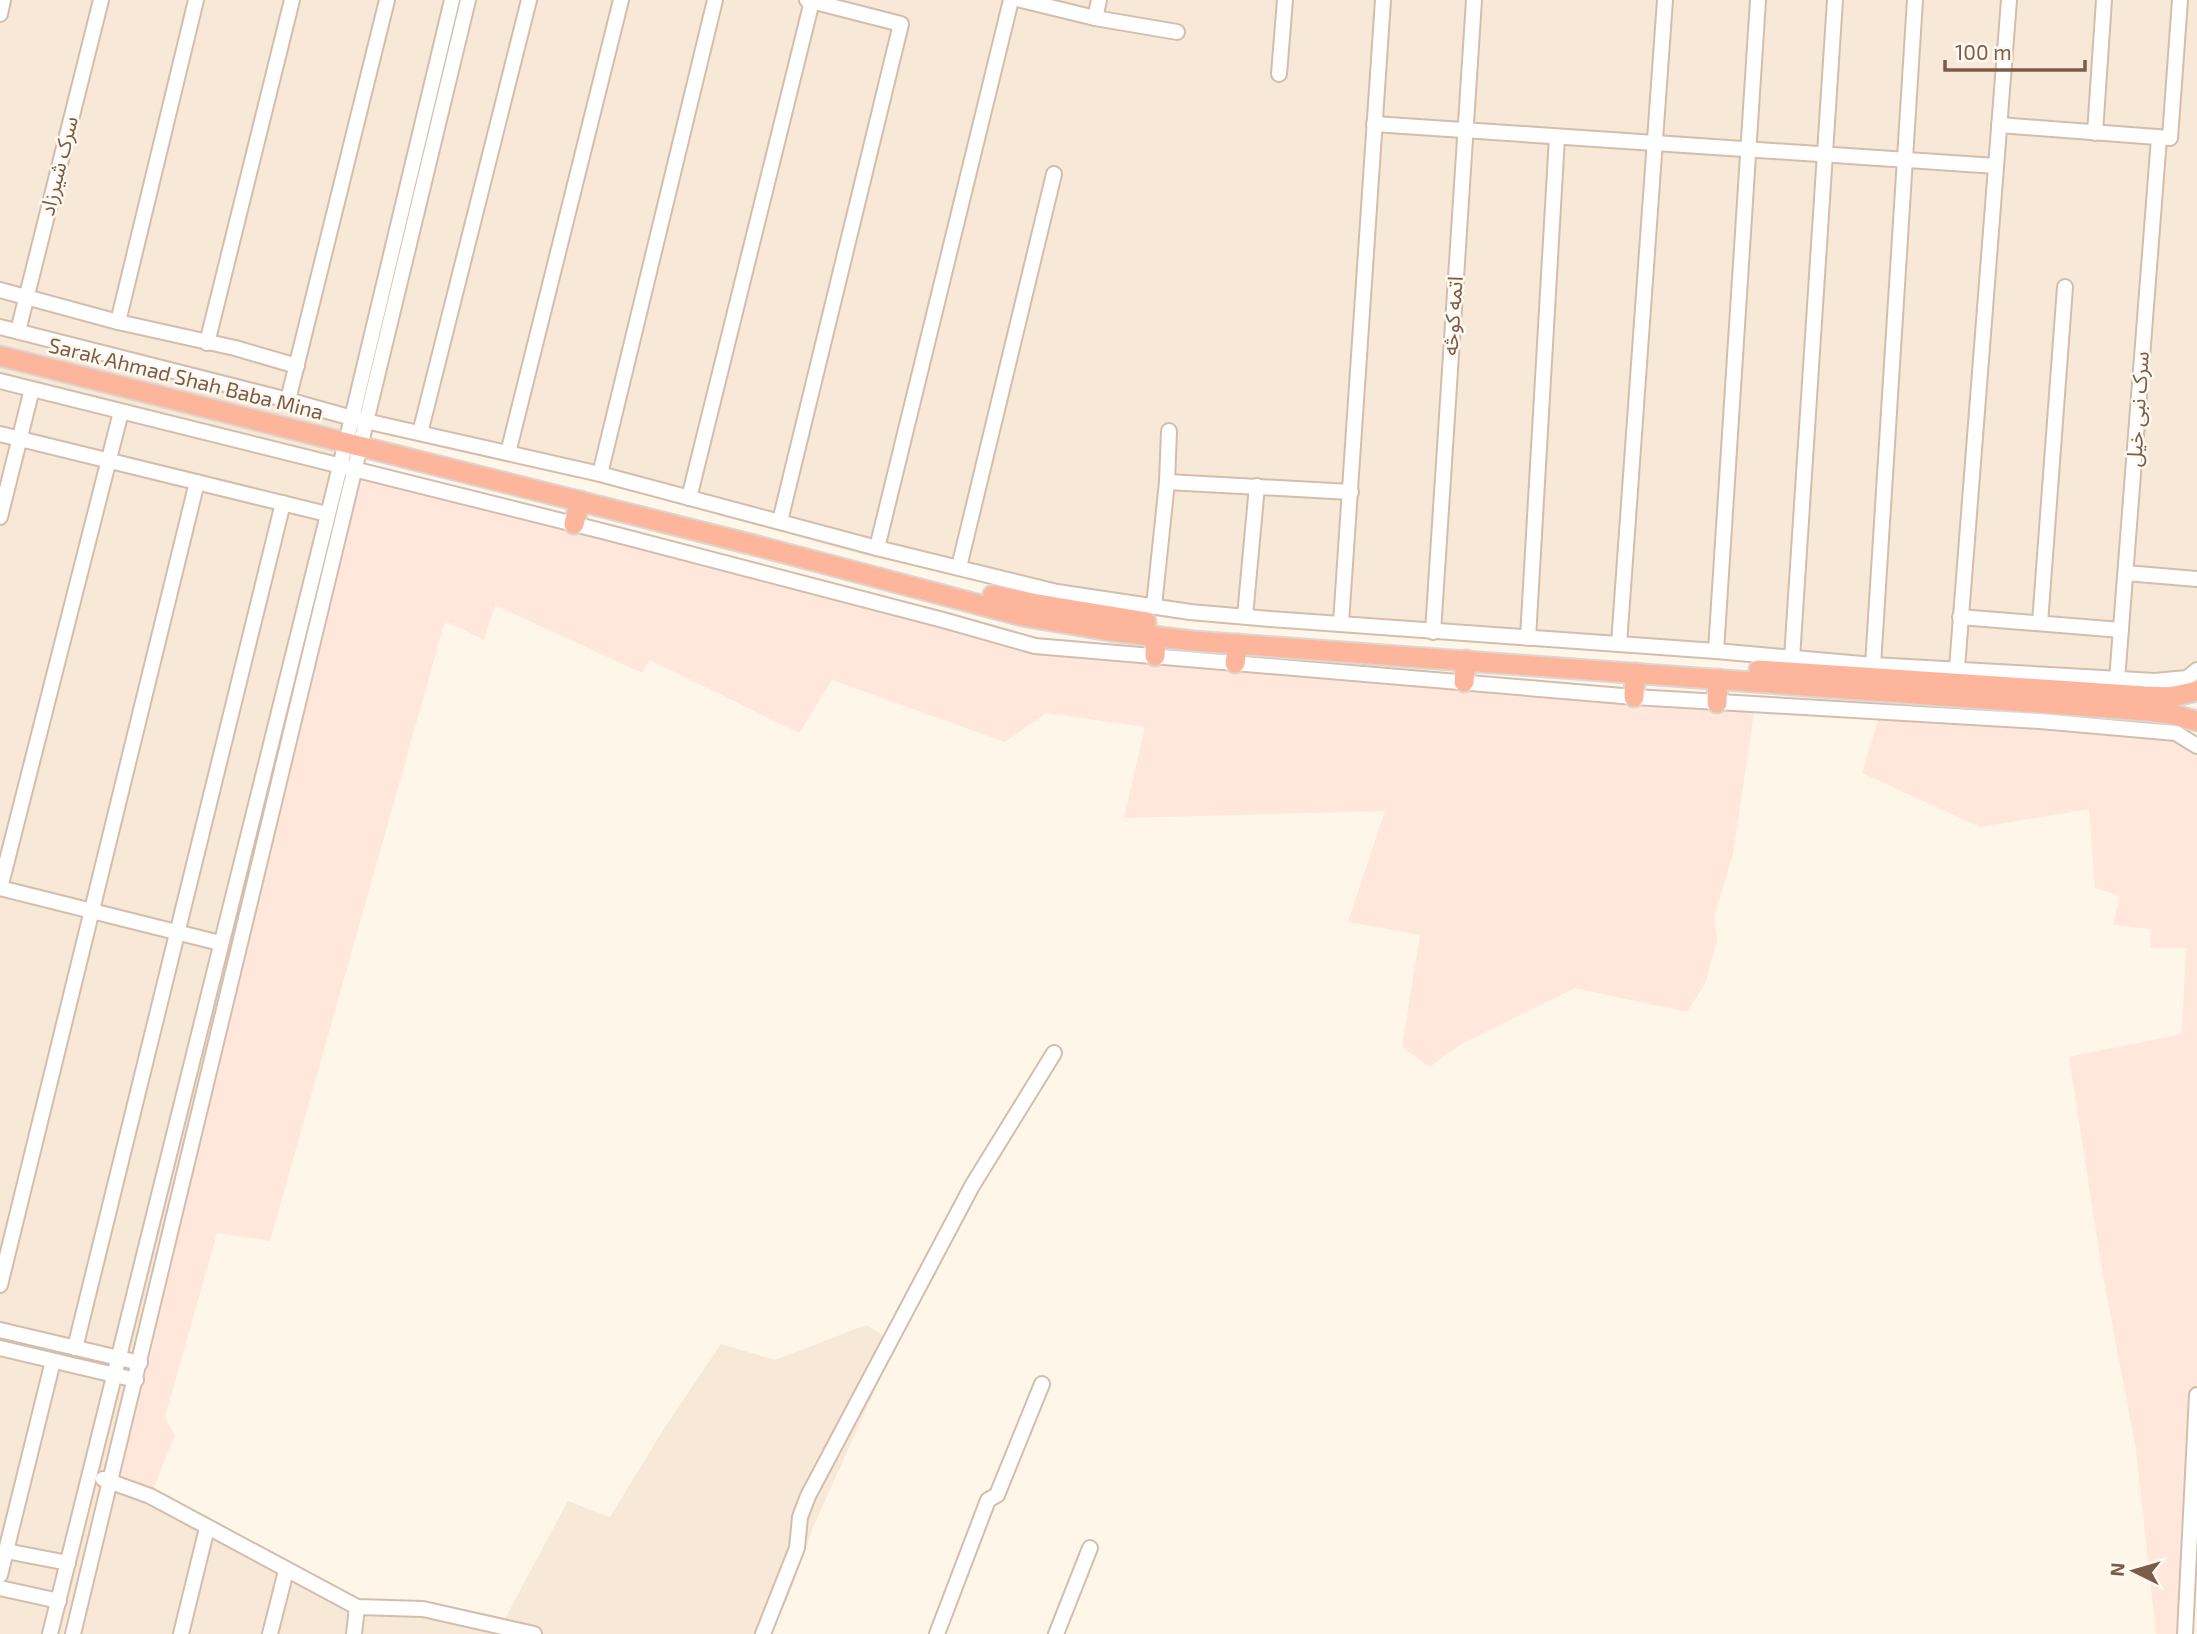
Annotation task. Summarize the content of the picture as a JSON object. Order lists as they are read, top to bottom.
{
  "streets": {
    "highway": ["Sarak Ahmad Shah Baba Mina"],
    "street": ["سرک شیرزاد", "اتمه کوڅه", "سرک نبی خیل"]
  },
  "scale_bar": "100 m",
  "north": "left"
}
